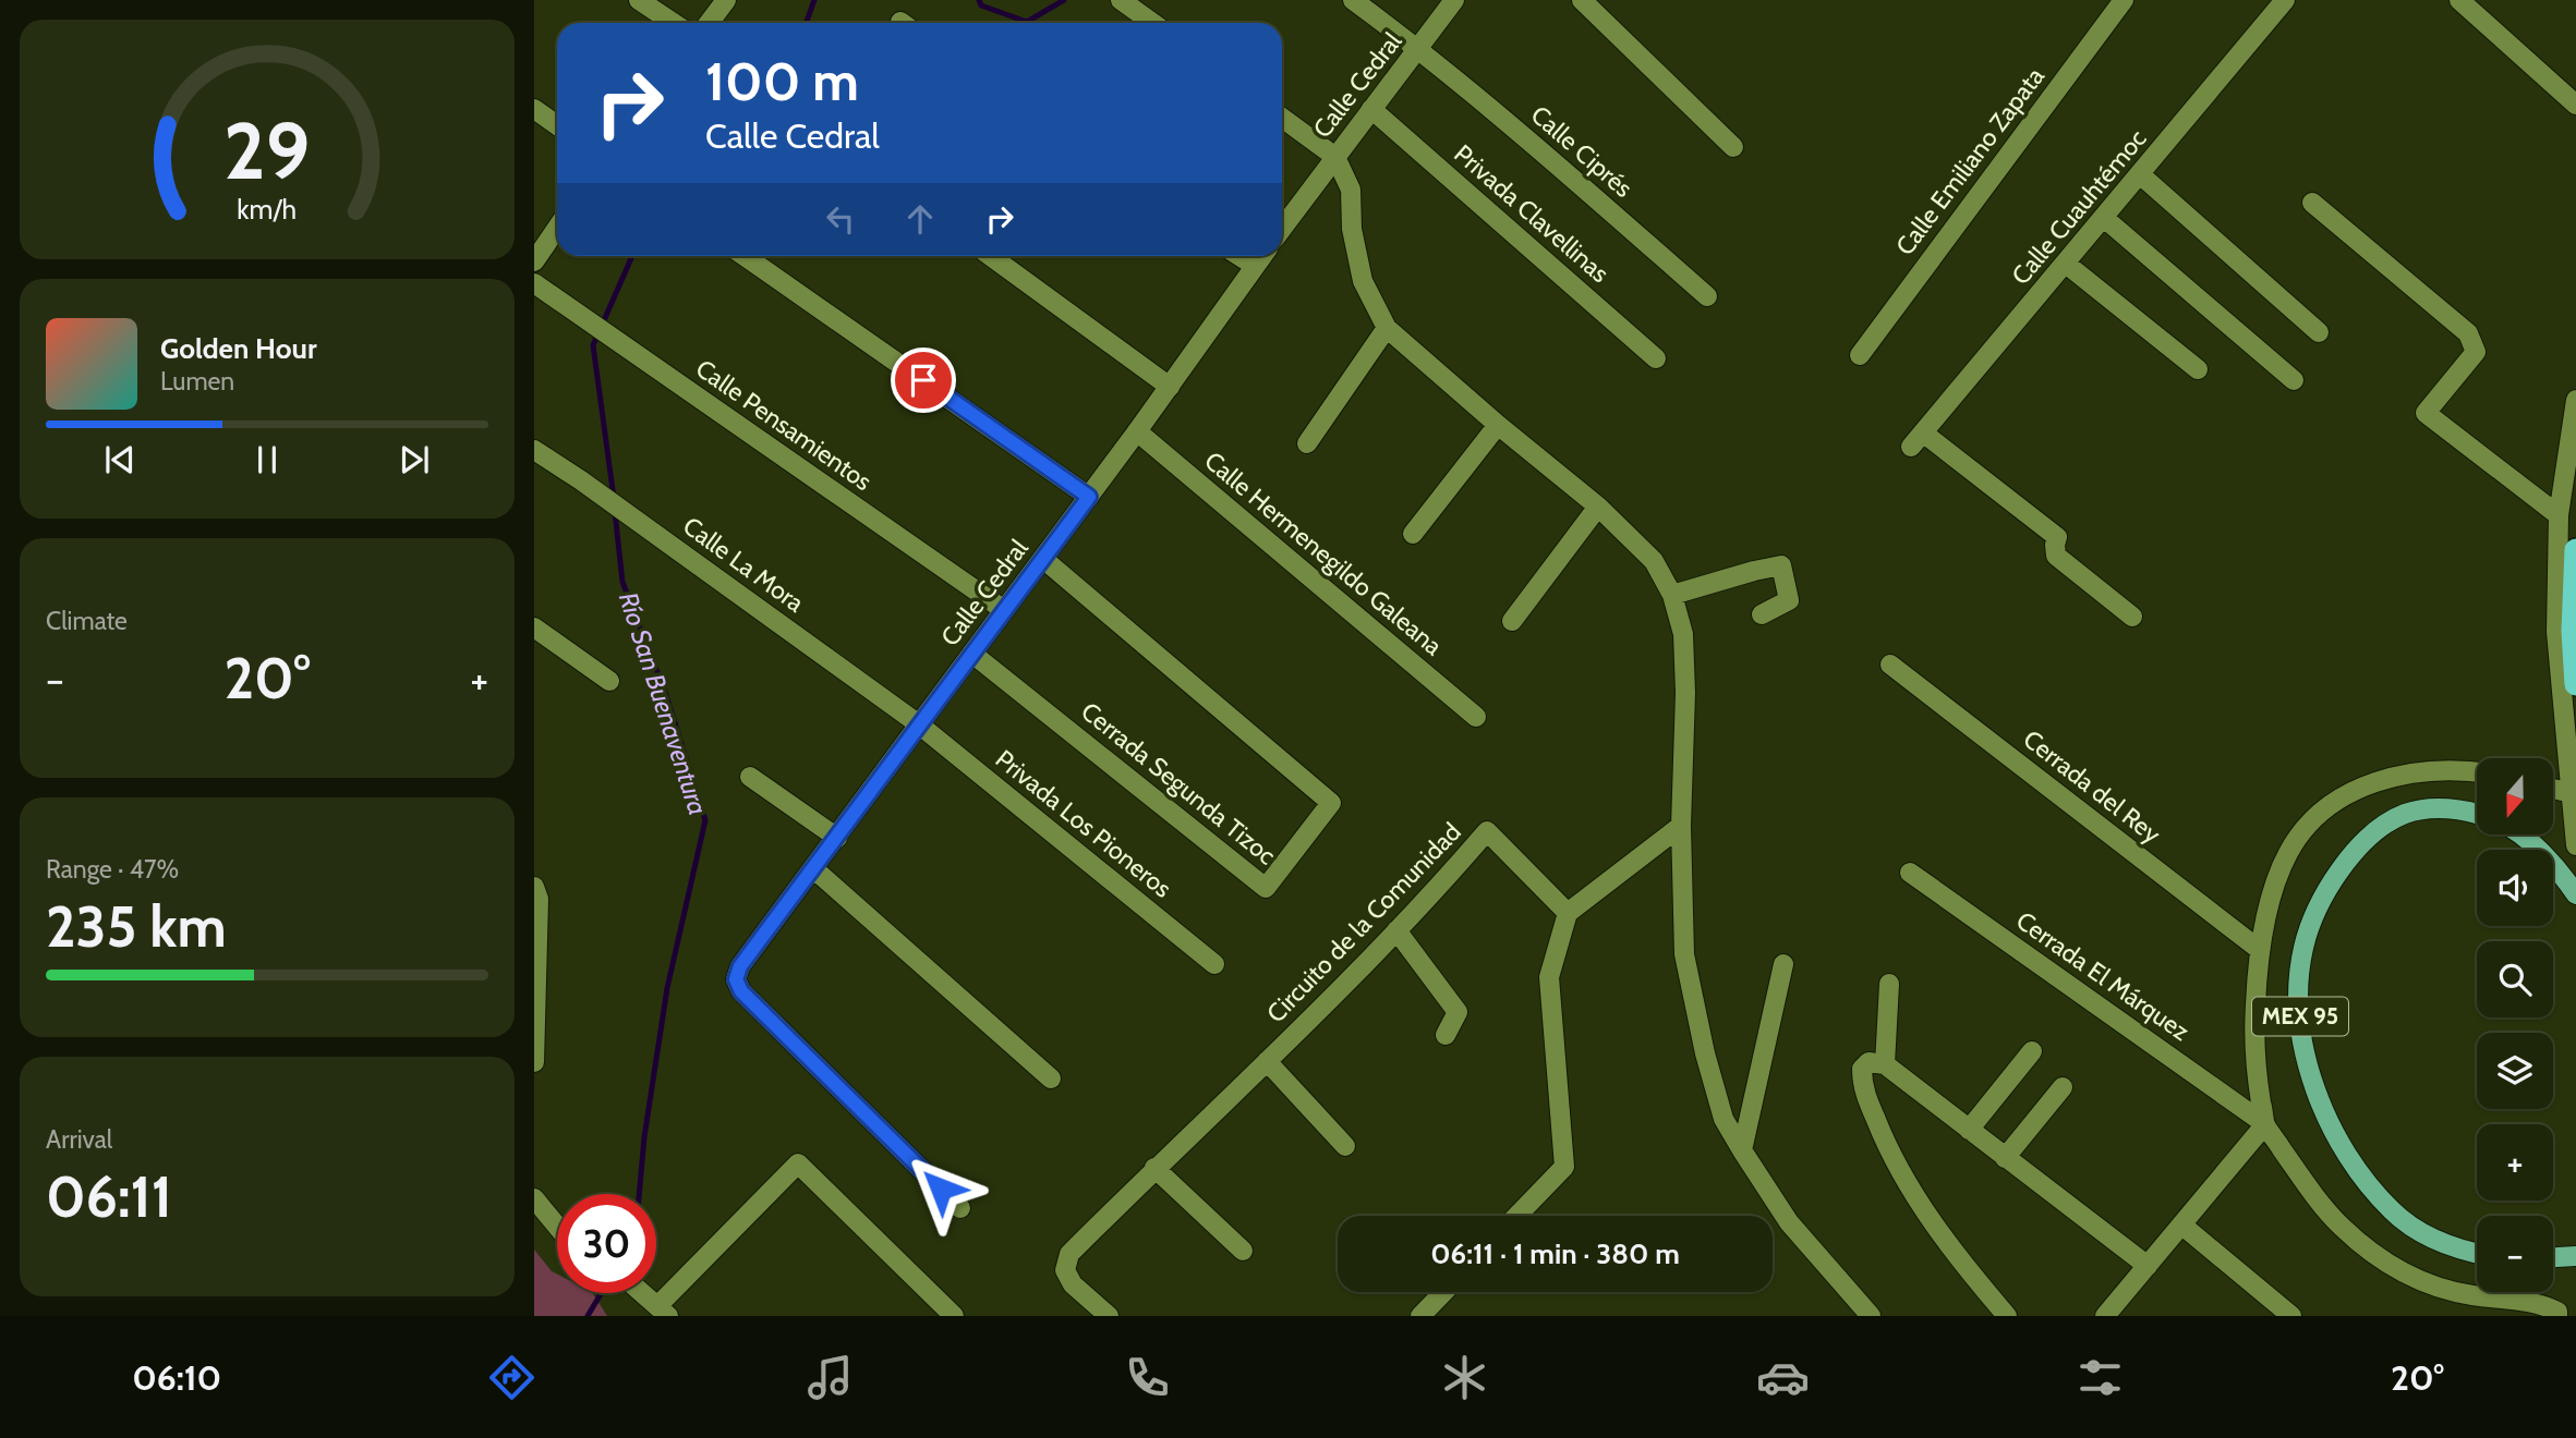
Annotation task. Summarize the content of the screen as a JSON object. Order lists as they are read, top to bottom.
{
  "streets": {
    "main road": ["MEX 95"],
    "street": [
      "Calle Cedral",
      "Calle Ciprés",
      "Calle Emiliano Zapata",
      "Calle Cuauhtémoc",
      "Privada Clavellinas",
      "Calle Pensamientos",
      "Calle Hermenegildo Galeana",
      "Calle La Mora",
      "Cerrada Segunda Tizoc",
      "Cerrada del Rey",
      "Privada Los Pioneros",
      "Circuito de la Comunidad",
      "Cerrada El Márquez"
    ]
  },
  "crossings": [
    ["Calle Cedral", "Calle Ciprés"],
    ["Calle Cedral", "Privada Clavellinas"],
    ["Calle Cedral", "Calle Pensamientos"],
    ["Calle Cedral", "Calle Hermenegildo Galeana"],
    ["Calle Cedral", "Calle La Mora"],
    ["Calle Cedral", "Cerrada Segunda Tizoc"],
    ["Calle Cedral", "Privada Los Pioneros"],
    ["Calle La Mora", "Privada Los Pioneros"]
  ],
  "water": ["Río San Buenaventura"],
  "north": "bottom",
  "page": {
    "turn": ["100 m", "Calle Cedral"],
    "song": ["Golden Hour", "Lumen"],
    "tile": [
      "Climate",
      ["Range · 47%", "235 km"],
      ["Arrival", "06:11"]
    ],
    "heat": ["−", "20°", "+"],
    "map_buttons": ["+", "−"],
    "limit": "30",
    "trip": "06:11 · 1 min · 380 m",
    "tabs": ["06:10", "20°"],
    "gauge": ["29", "km/h"]
  }
}
